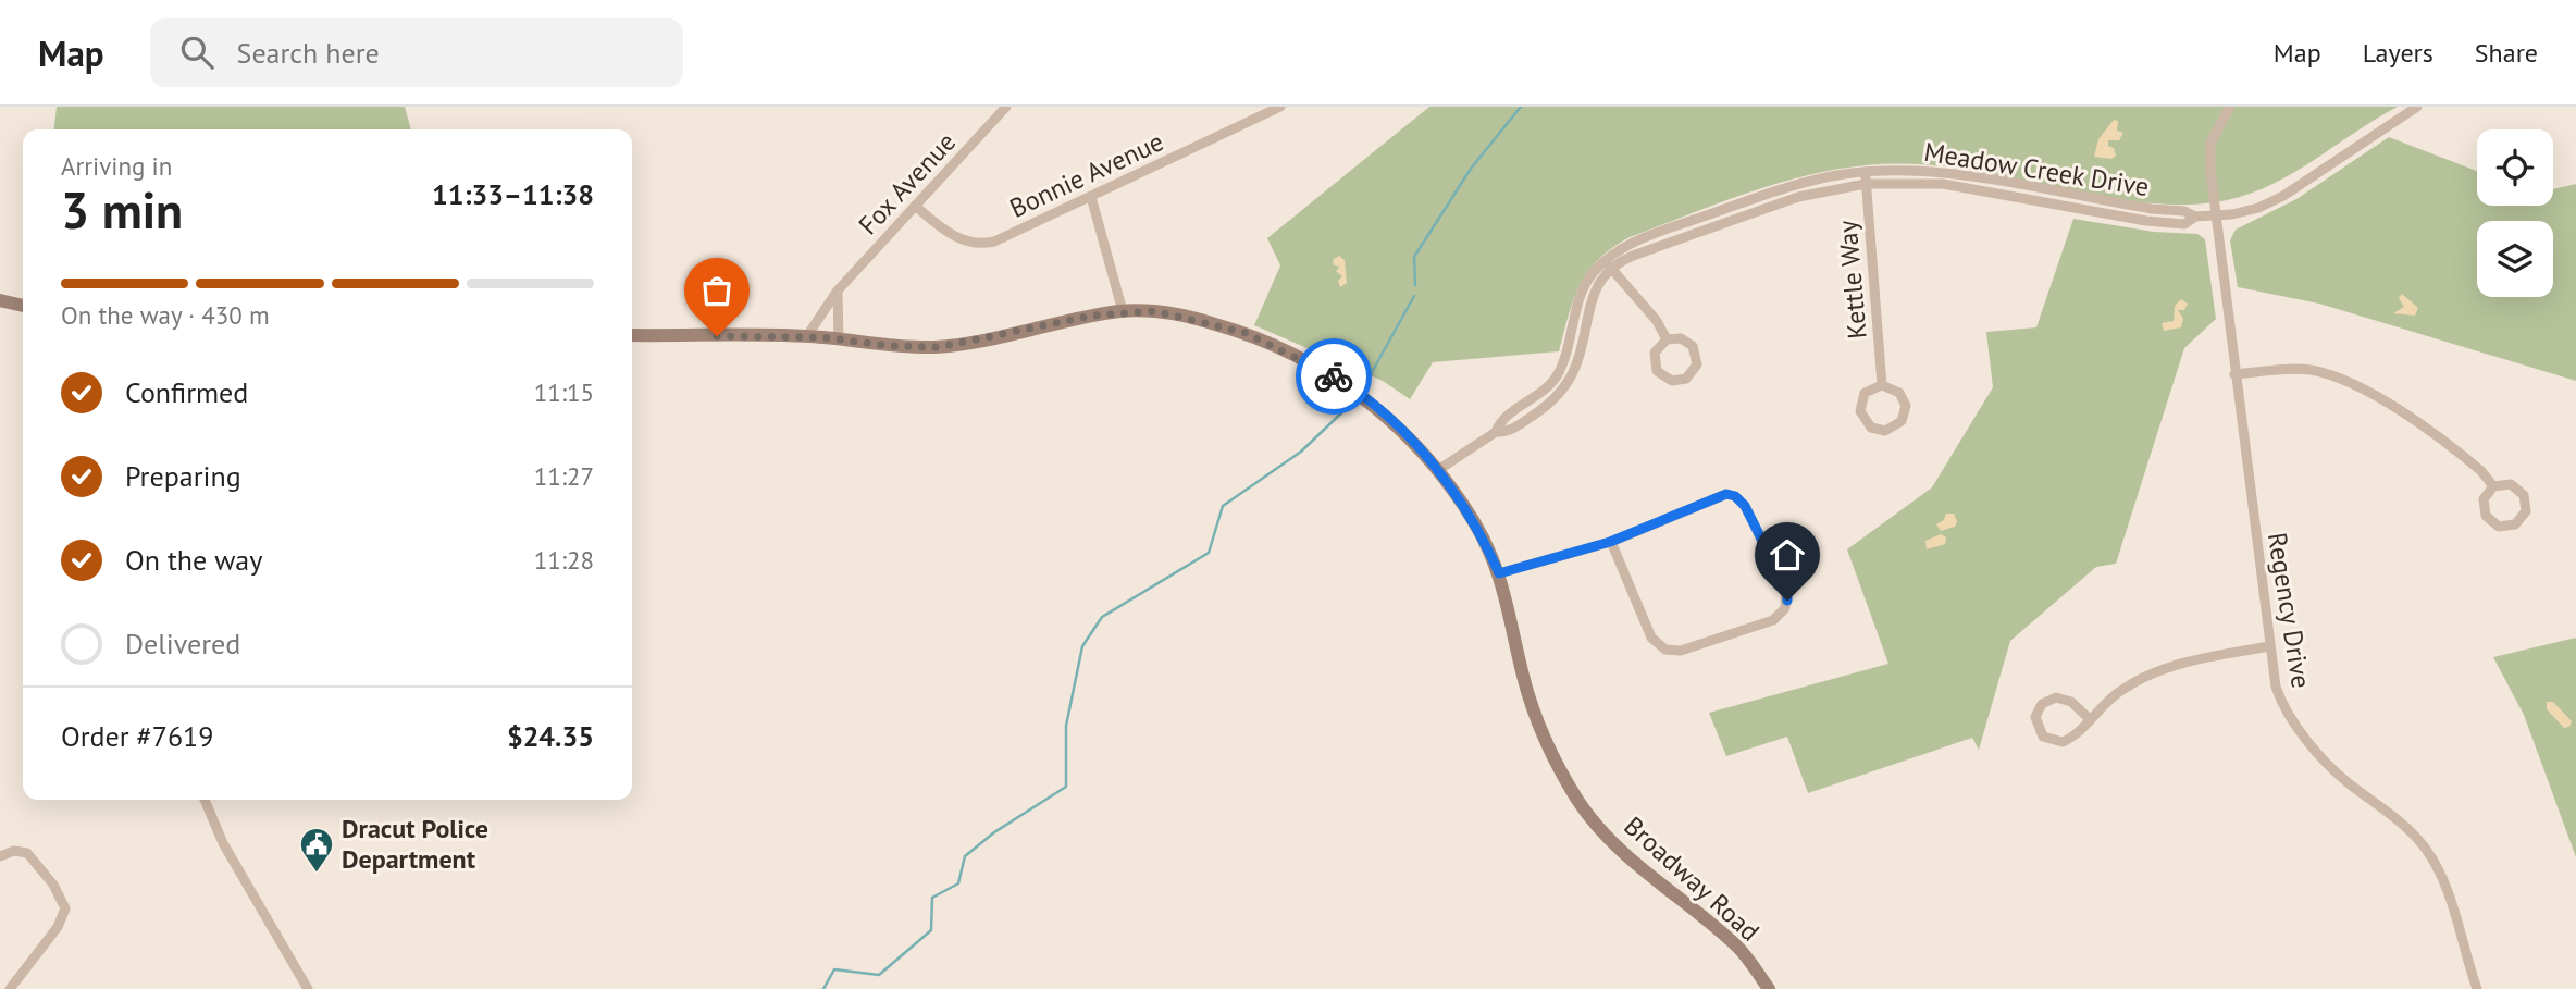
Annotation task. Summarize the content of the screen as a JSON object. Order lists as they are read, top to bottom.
{
  "streets": {
    "main road": ["Broadway Road"],
    "street": [
      "Meadow Creek Drive",
      "Bonnie Avenue",
      "Fox Avenue",
      "Kettle Way",
      "Regency Drive"
    ]
  },
  "crossings": [
    ["Meadow Creek Drive", "Kettle Way"],
    ["Meadow Creek Drive", "Regency Drive"],
    ["Meadow Creek Drive", "Broadway Road"],
    ["Bonnie Avenue", "Fox Avenue"],
    ["Fox Avenue", "Broadway Road"]
  ],
  "places": {
    "public building": ["Dracut Police Department"]
  },
  "page": {
    "header": "Map",
    "search": "Search here",
    "nav": ["Map", "Layers", "Share"],
    "heading": ["3 min", "Arriving in", "11:33–11:38"],
    "panel": ["Order #7619", "$24.35"],
    "bar": "On the way · 430 m",
    "list": [
      ["Confirmed", "11:15"],
      ["Preparing", "11:27"],
      ["On the way", "11:28"],
      "Delivered"
    ]
  }
}
